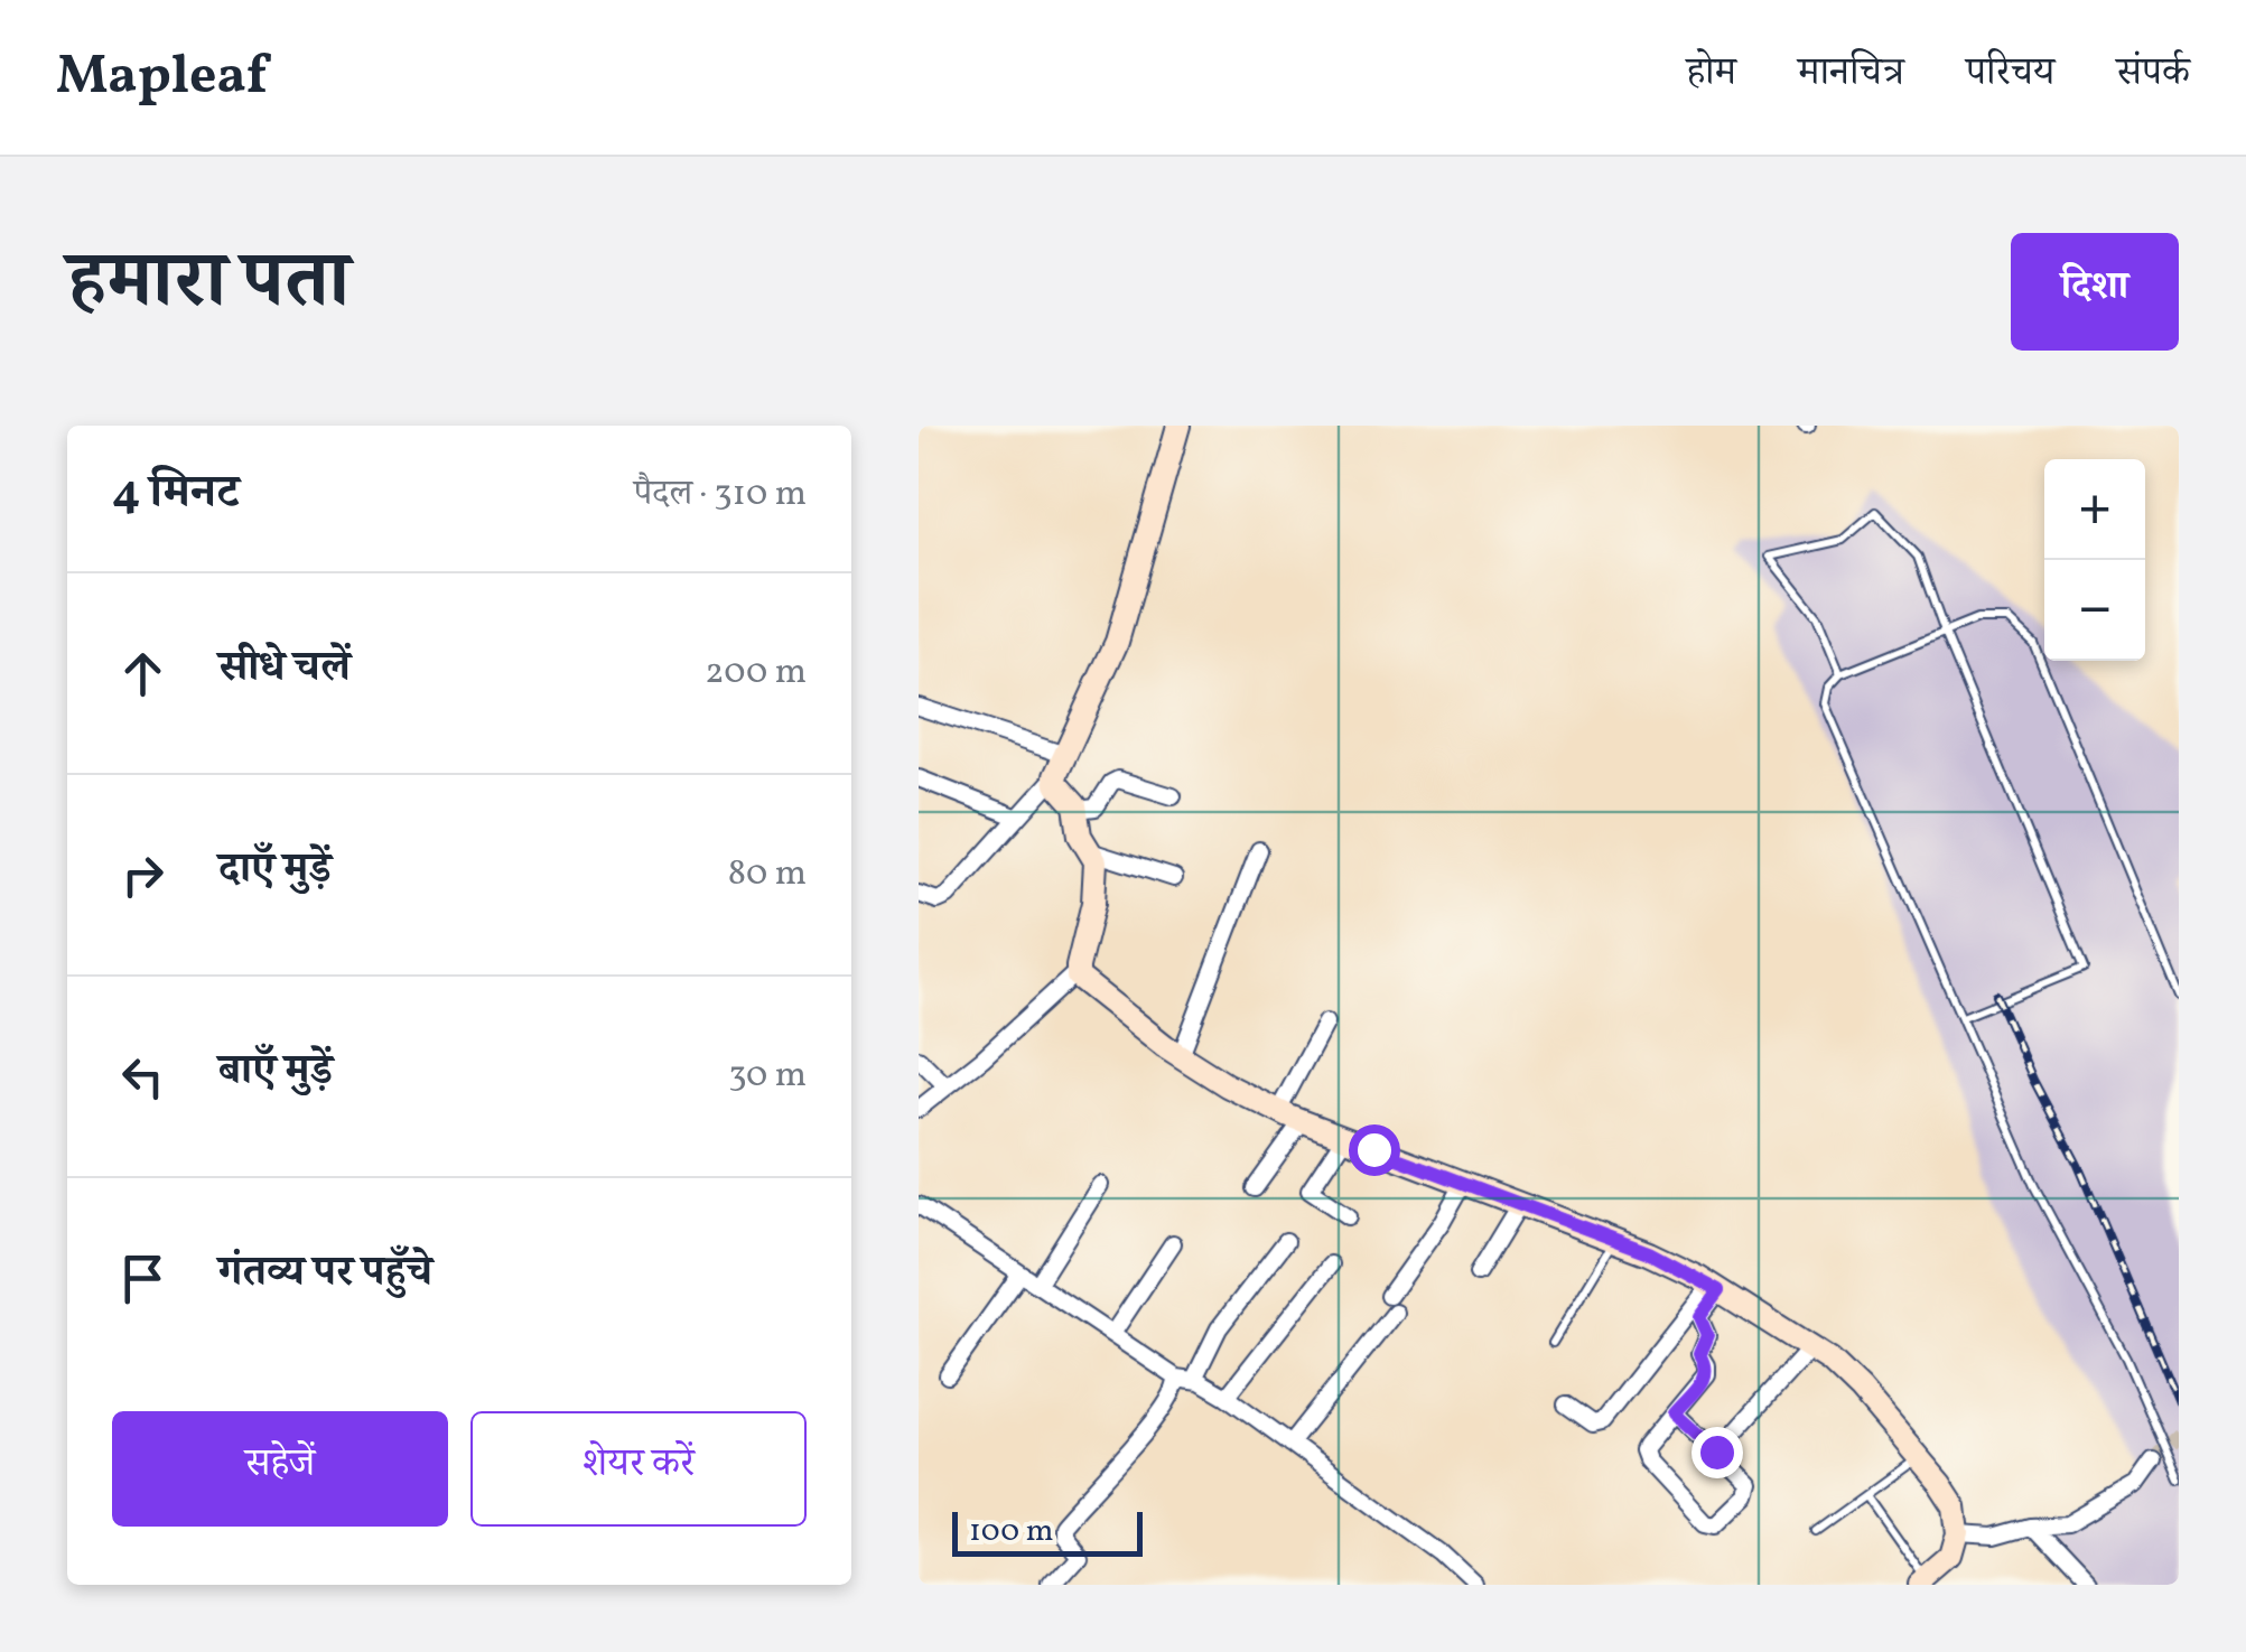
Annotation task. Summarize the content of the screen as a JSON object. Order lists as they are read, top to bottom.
{
  "scale_bar": "100 m",
  "page": {
    "header": "Mapleaf",
    "nav": [
      "होम",
      "मानचित्र",
      "परिचय",
      "संपर्क"
    ],
    "title": "हमारा पता",
    "buttons": [
      "दिशा",
      ["सहेजें", "शेयर करें"]
    ],
    "heading": ["4 मिनट", "पैदल · 310 m"],
    "map_buttons": ["+", "−"],
    "list": [
      ["सीधे चलें", "200 m"],
      ["दाएँ मुड़ें", "80 m"],
      ["बाएँ मुड़ें", "30 m"],
      "गंतव्य पर पहुँचे"
    ],
    "scale": "100 m"
  }
}
